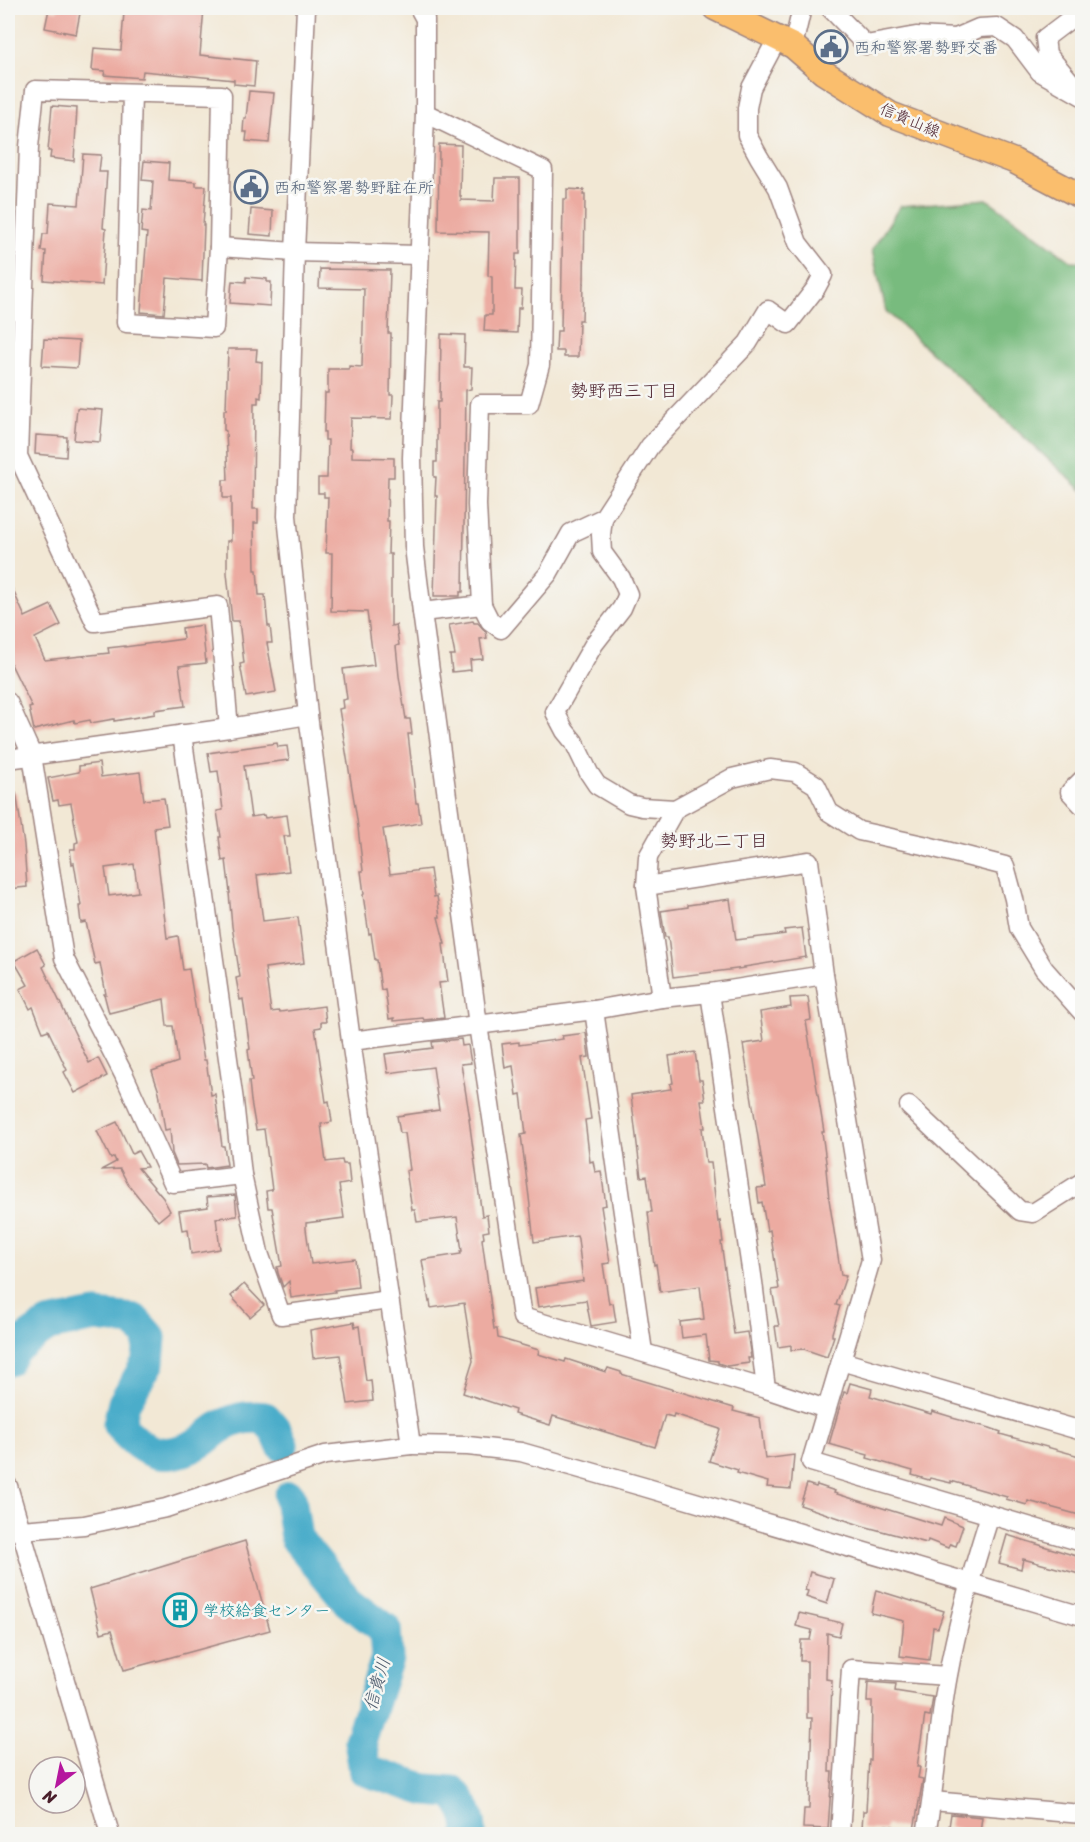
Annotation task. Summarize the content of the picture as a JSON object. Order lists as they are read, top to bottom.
{
  "streets": {
    "main road": ["信貴山線"]
  },
  "districts": ["勢野西三丁目", "勢野北二丁目"],
  "water": ["信貴川"],
  "places": {
    "public building": ["西和警察署勢野交番", "西和警察署勢野駐在所"],
    "building": ["学校給食センター"]
  },
  "north": "bottom left"
}
